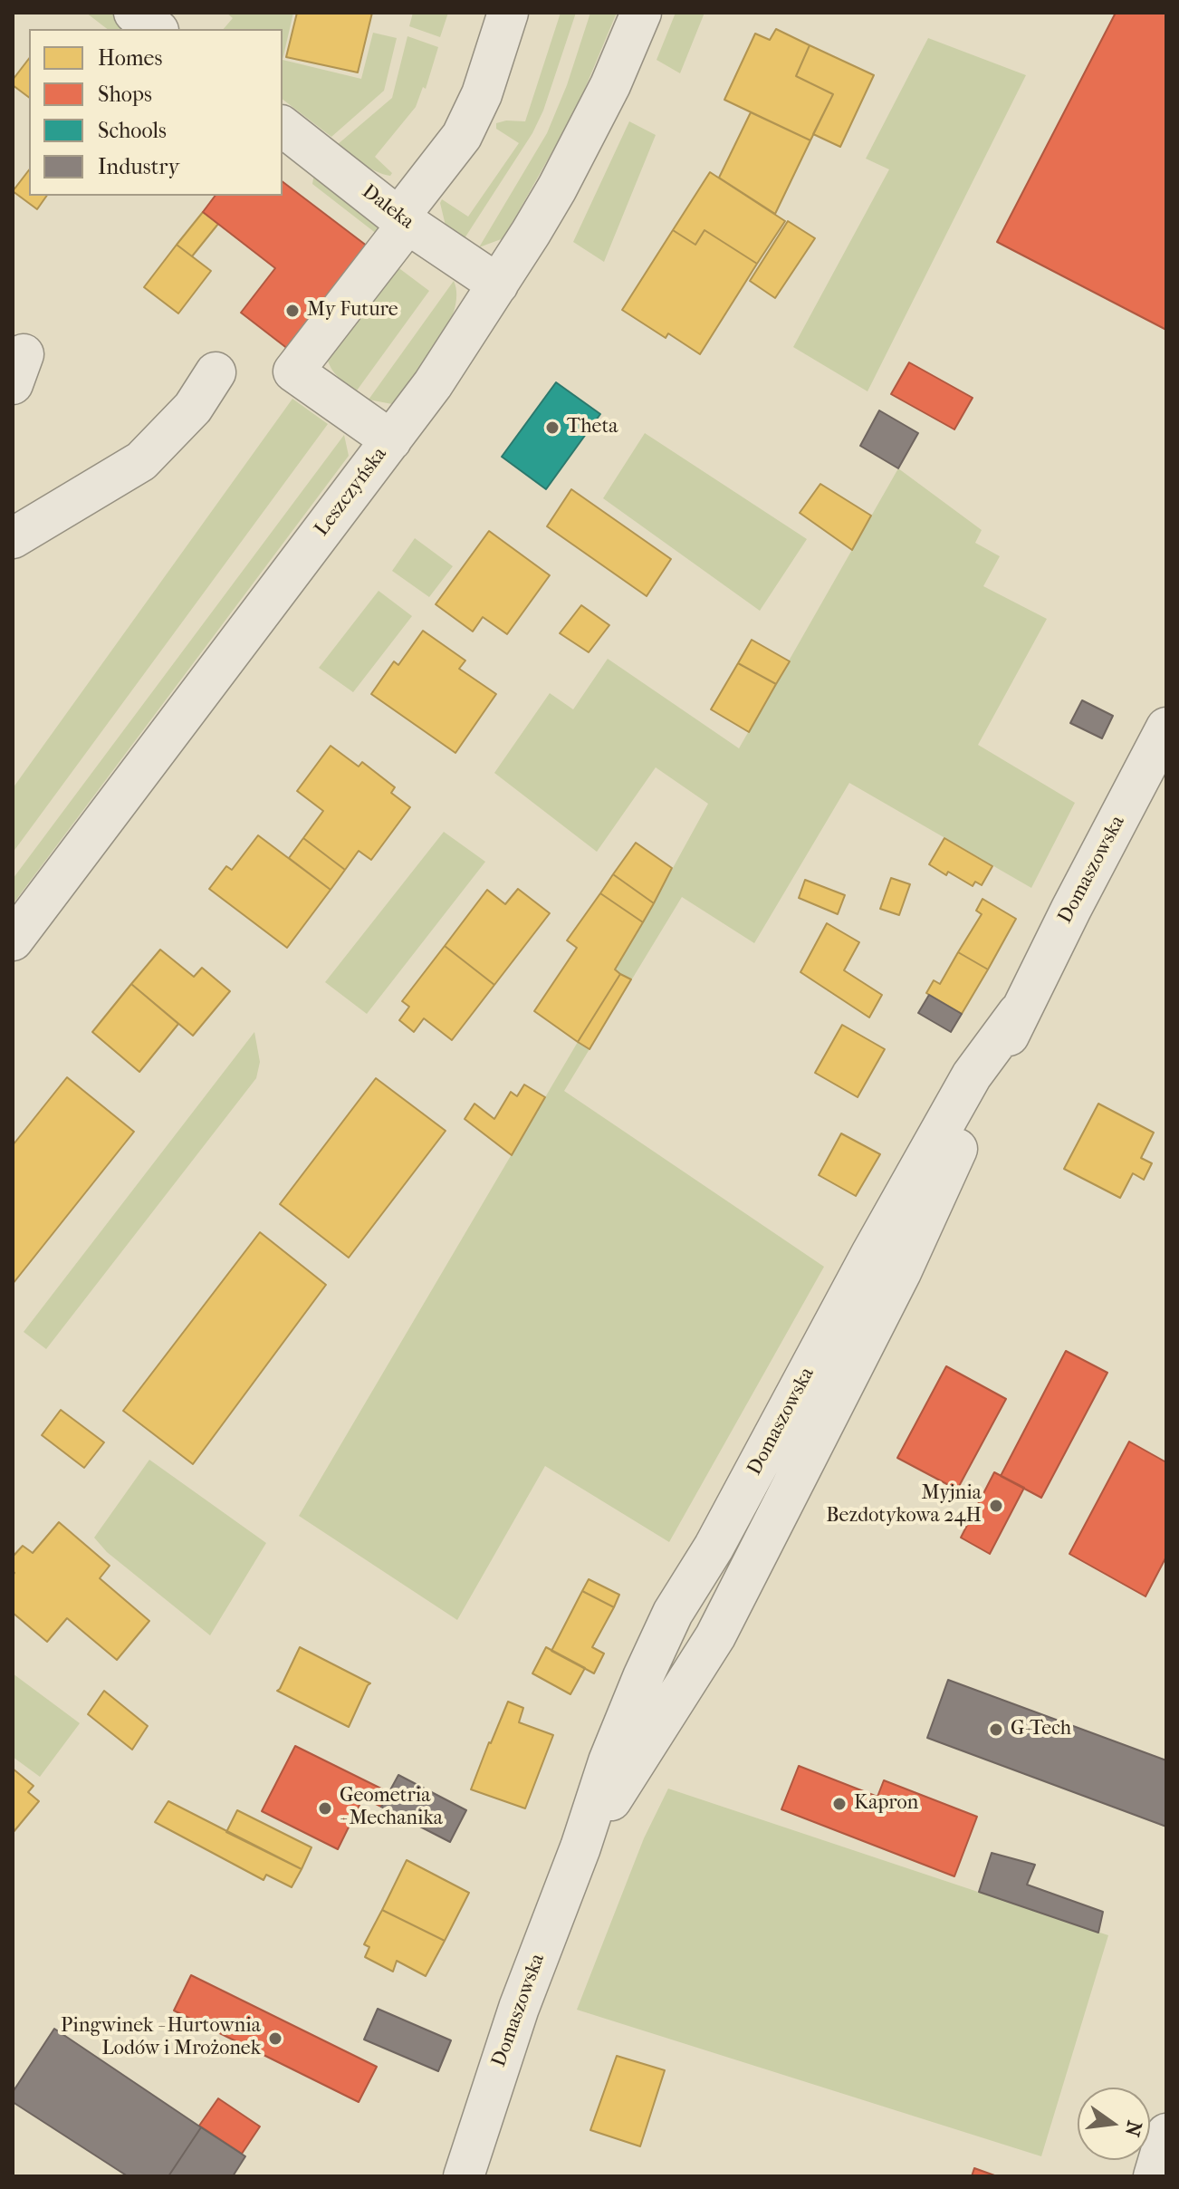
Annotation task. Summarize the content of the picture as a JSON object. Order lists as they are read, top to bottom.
{
  "streets": {
    "street": ["Daleka", "Leszczyńska", "Domaszowska"]
  },
  "crossings": [
    ["Daleka", "Leszczyńska"]
  ],
  "places": [
    "My Future",
    "Theta",
    "Myjnia Bezdotykowa 24H",
    "G-Tech",
    "Kapron",
    "Geometria - Mechanika",
    "Pingwinek - Hurtownia Lodów i Mrożonek"
  ],
  "legend": [
    "Homes",
    "Shops",
    "Schools",
    "Industry"
  ],
  "north": "right"
}
